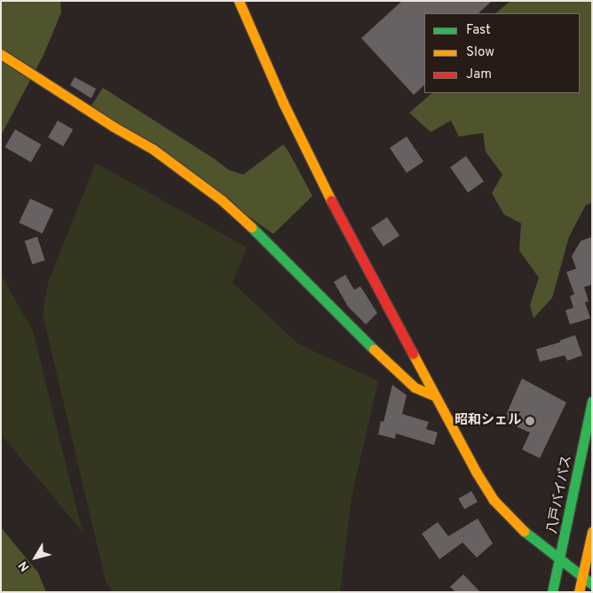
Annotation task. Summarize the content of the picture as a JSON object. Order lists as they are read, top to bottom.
{
  "streets": {
    "main road": ["八戸バイパス"]
  },
  "places": ["昭和シェル"],
  "legend": ["Fast", "Slow", "Jam"],
  "north": "bottom left"
}
